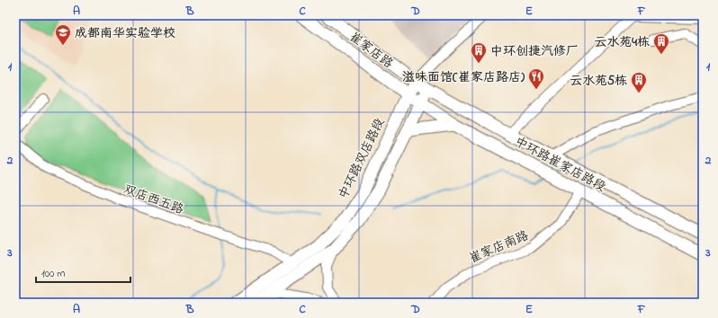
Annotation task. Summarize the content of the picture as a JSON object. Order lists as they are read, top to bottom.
{
  "streets": {
    "main road": ["崔家店路", "中环路双店路段", "中环路崔家店路段"],
    "street": ["双店西五路", "崔家店南路"]
  },
  "crossings": [
    ["崔家店路", "中环路双店路段"],
    ["崔家店路", "中环路崔家店路段"],
    ["中环路双店路段", "中环路崔家店路段"],
    ["中环路双店路段", "双店西五路"],
    ["中环路崔家店路段", "崔家店南路"]
  ],
  "places": {
    "school or university": ["成都南华实验学校"],
    "building": ["云水苑4栋", "中环创捷汽修厂", "云水苑5栋"],
    "restaurant": ["滋味面馆(崔家店路店)"]
  },
  "scale_bar": "100 m",
  "grid": {
    "columns": [
      "A",
      "B",
      "C",
      "D",
      "E",
      "F"
    ],
    "rows": ["1", "2", "3"]
  }
}
